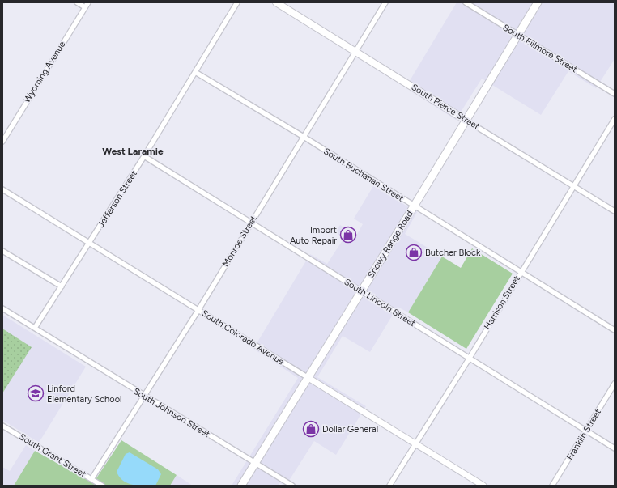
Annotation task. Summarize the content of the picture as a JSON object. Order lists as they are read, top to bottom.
{
  "streets": {
    "main road": ["South Pierce Street", "Snowy Range Road"],
    "street": [
      "South Fillmore Street",
      "Wyoming Avenue",
      "South Buchanan Street",
      "Jefferson Street",
      "Monroe Street",
      "South Lincoln Street",
      "Harrison Street",
      "South Colorado Avenue",
      "South Johnson Street",
      "Franklin Street",
      "South Grant Street"
    ]
  },
  "crossings": [
    ["South Fillmore Street", "Snowy Range Road"],
    ["South Pierce Street", "Monroe Street"],
    ["South Pierce Street", "Snowy Range Road"],
    ["South Pierce Street", "Harrison Street"],
    ["South Buchanan Street", "Jefferson Street"],
    ["South Buchanan Street", "Monroe Street"],
    ["South Buchanan Street", "Snowy Range Road"],
    ["South Buchanan Street", "Harrison Street"],
    ["Jefferson Street", "South Lincoln Street"],
    ["Jefferson Street", "South Colorado Avenue"],
    ["Jefferson Street", "South Johnson Street"],
    ["Monroe Street", "South Lincoln Street"],
    ["Monroe Street", "South Colorado Avenue"],
    ["Monroe Street", "South Johnson Street"],
    ["Monroe Street", "South Grant Street"],
    ["Snowy Range Road", "South Lincoln Street"],
    ["Snowy Range Road", "South Colorado Avenue"],
    ["Snowy Range Road", "South Johnson Street"],
    ["South Lincoln Street", "Harrison Street"],
    ["South Lincoln Street", "Franklin Street"],
    ["Harrison Street", "South Colorado Avenue"]
  ],
  "districts": ["West Laramie"],
  "places": {
    "shop": ["Import Auto Repair", "Butcher Block", "Dollar General"],
    "school or university": ["Linford Elementary School"]
  }
}
